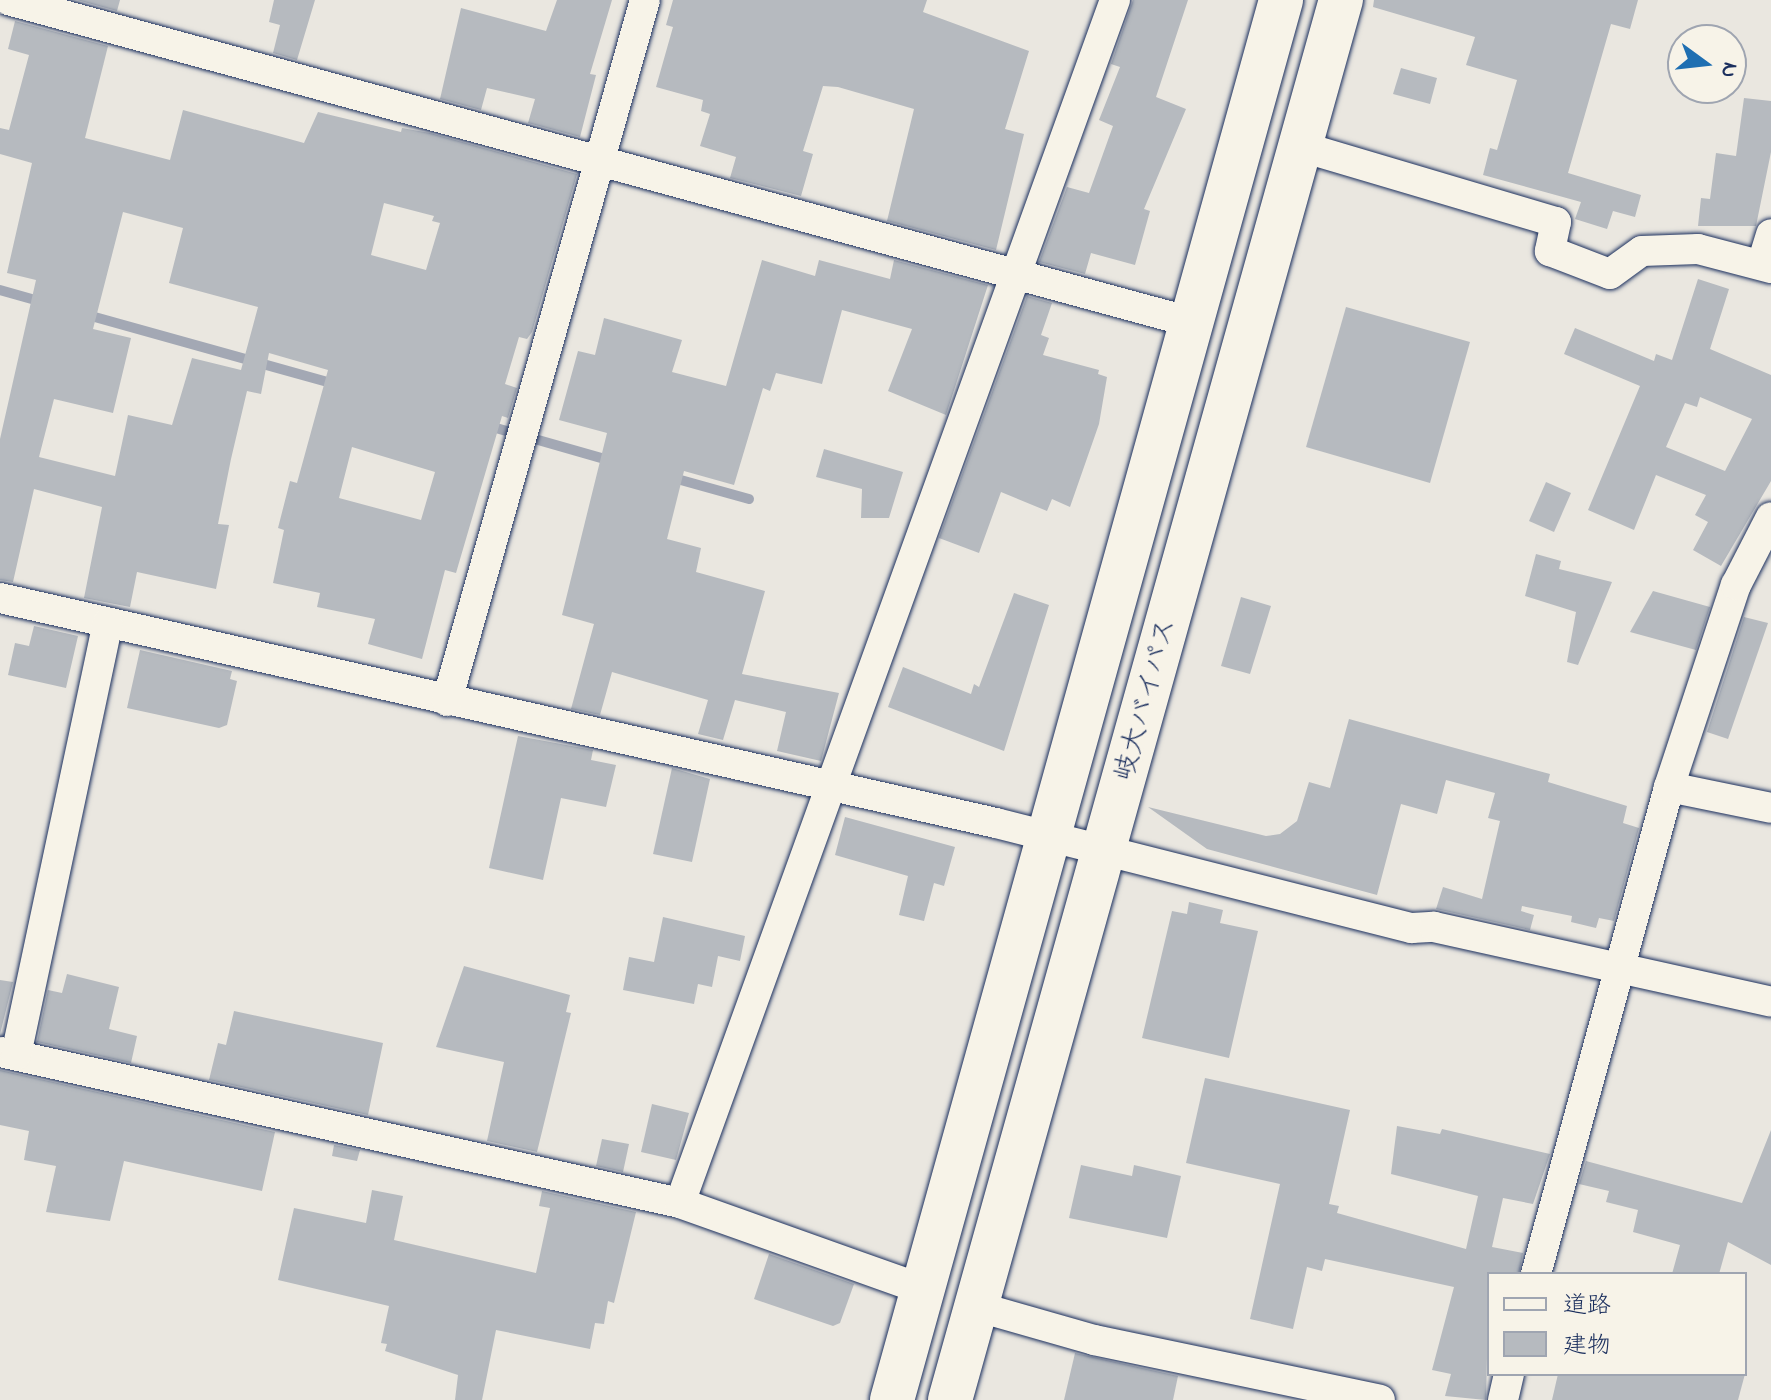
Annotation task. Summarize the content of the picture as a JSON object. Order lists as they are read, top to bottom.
{
  "streets": {
    "highway": ["岐大バイパス"]
  },
  "legend": ["道路", "建物"],
  "north": "right"
}
